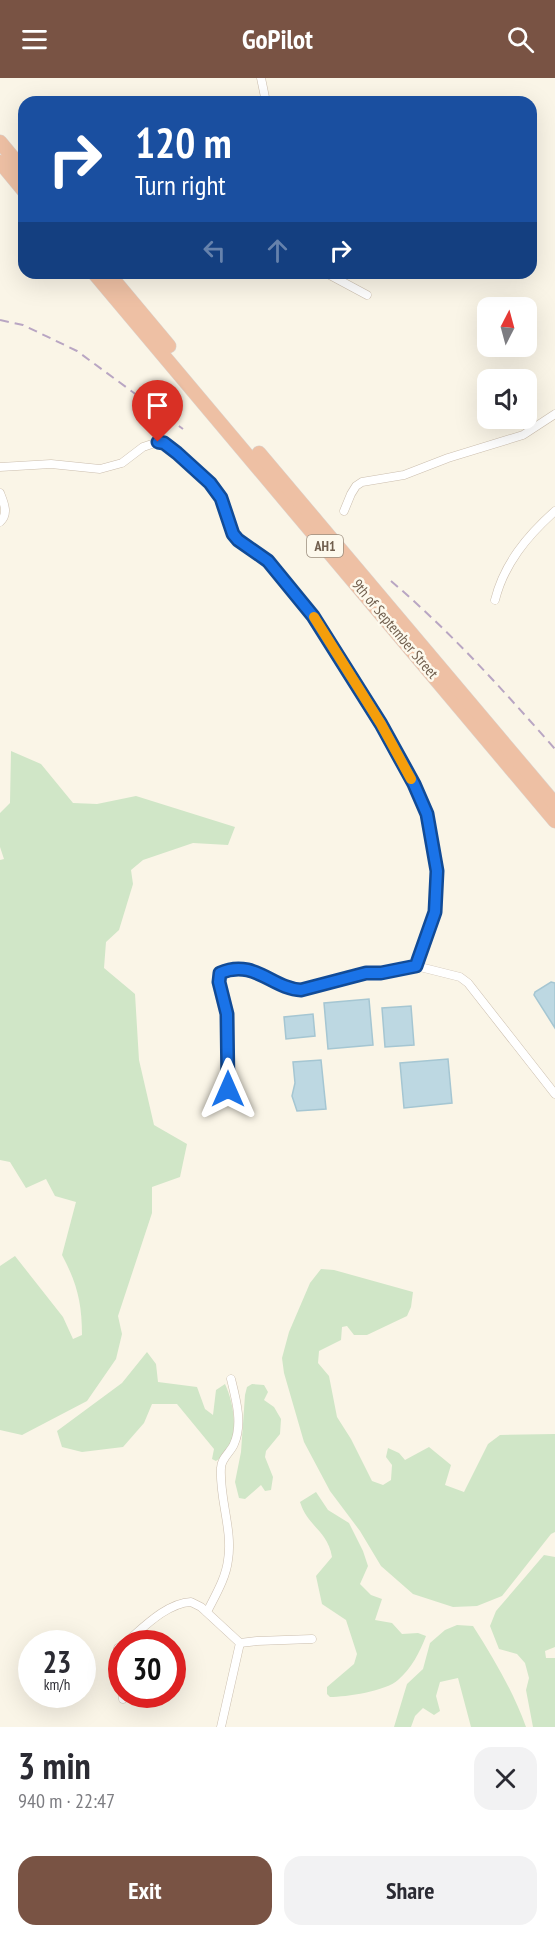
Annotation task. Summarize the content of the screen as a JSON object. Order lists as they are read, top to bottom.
{
  "streets": {
    "highway": ["AH1", "9th of September Street"]
  },
  "north": "top",
  "page": {
    "header": "GoPilot",
    "turn": ["120 m", "Turn right"],
    "speed": "23 km/h",
    "limit": "30",
    "heading": ["3 min", "940 m · 22:47"],
    "buttons": ["Exit", "Share"]
  }
}
